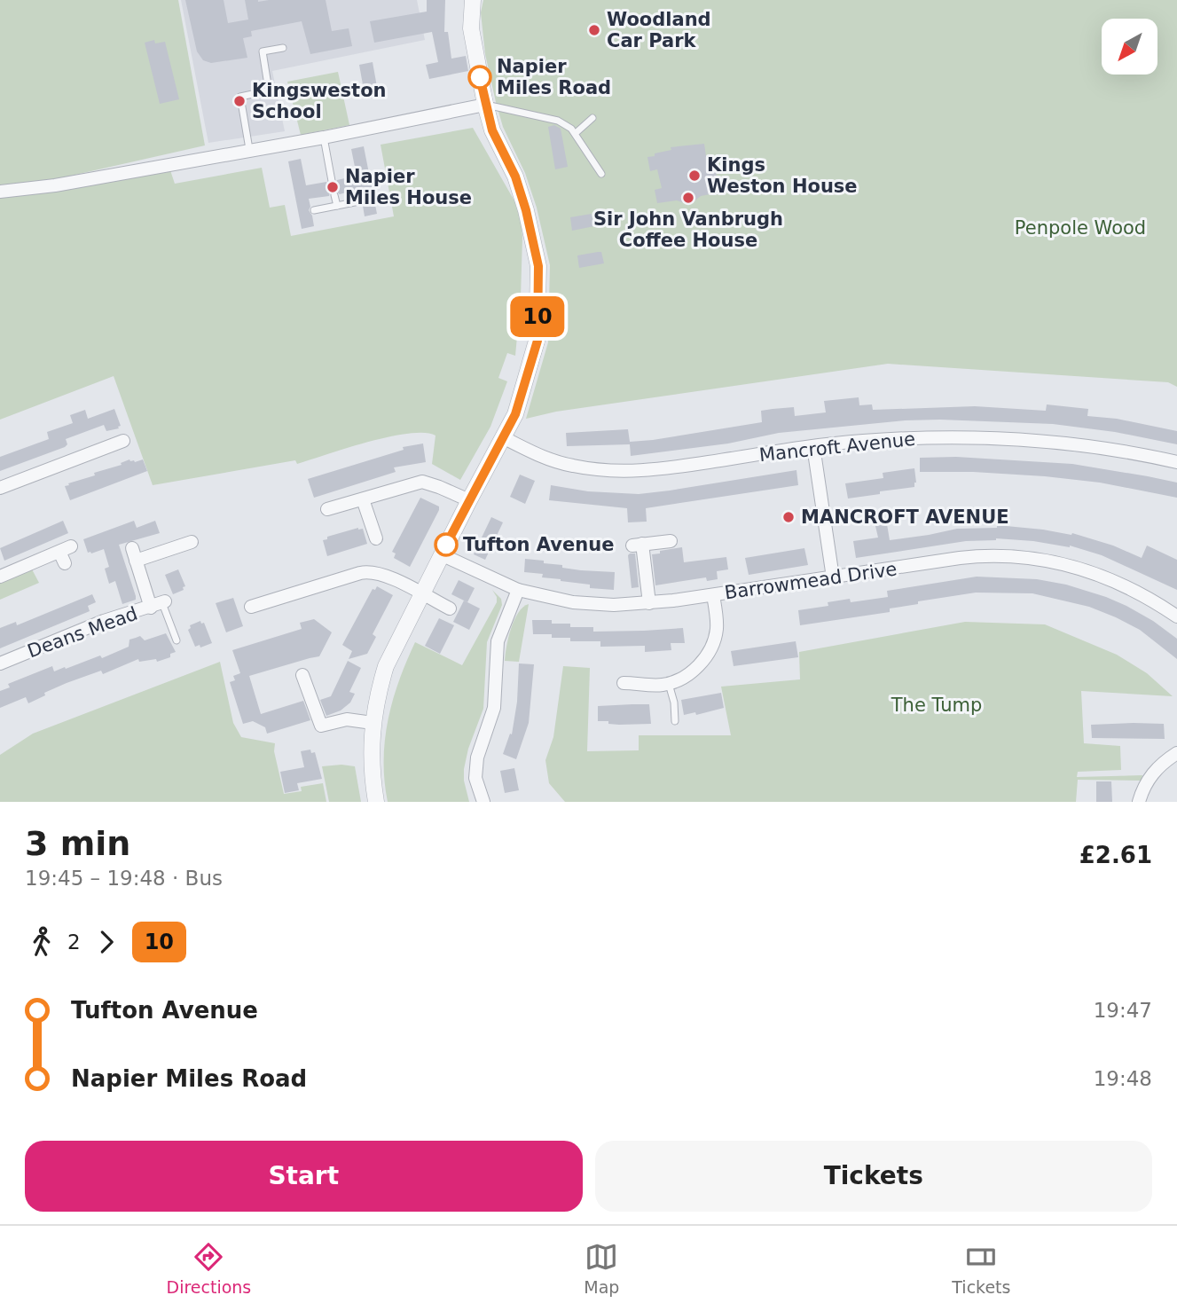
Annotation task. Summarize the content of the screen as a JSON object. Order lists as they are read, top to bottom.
{
  "streets": {
    "street": ["Mancroft Avenue", "Barrowmead Drive", "Deans Mead"]
  },
  "parks": ["Penpole Wood", "The Tump"],
  "places": [
    "Woodland Car Park",
    "Napier Miles Road",
    "Kingsweston School",
    "Kings Weston House",
    "Napier Miles House",
    "Sir John Vanbrugh Coffee House",
    "MANCROFT AVENUE",
    "Tufton Avenue"
  ],
  "lines": ["bus line 10"],
  "north": "bottom left",
  "page": {
    "on_map": "10",
    "heading": ["3 min", "19:45 – 19:48 · Bus", "£2.61"],
    "legs": ["2", "10"],
    "list": [
      {
        "name": "Tufton Avenue",
        "value": "19:47"
      },
      {
        "name": "Napier Miles Road",
        "value": "19:48"
      }
    ],
    "buttons": ["Start", "Tickets"],
    "tabs": ["Directions", "Map", "Tickets"]
  }
}
